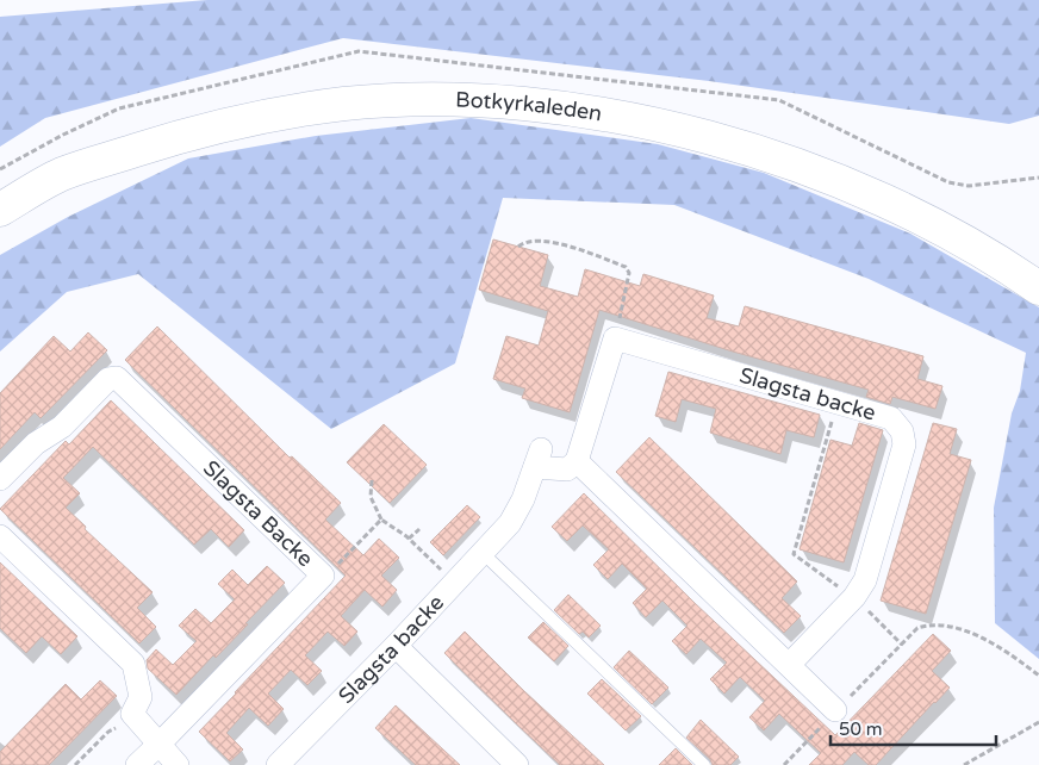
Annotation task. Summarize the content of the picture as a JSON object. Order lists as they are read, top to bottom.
{
  "streets": {
    "main road": ["Botkyrkaleden"],
    "street": ["Slagsta backe", "Slagsta Backe"]
  },
  "scale_bar": "50 m"
}
